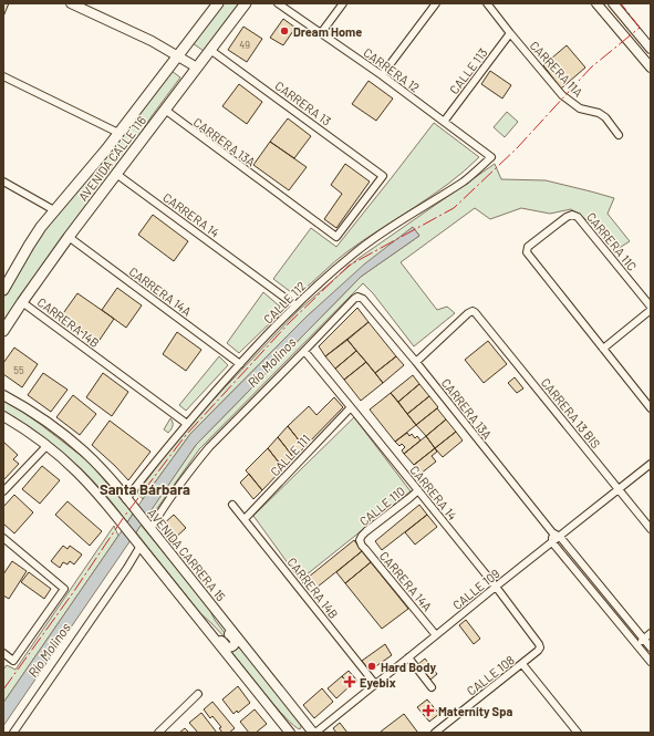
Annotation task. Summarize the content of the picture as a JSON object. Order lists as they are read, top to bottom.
{
  "streets": {
    "main road": ["AVENIDA CALLE 116", "AVENIDA CARRERA 15"],
    "street": [
      "CARRERA 11A",
      "CARRERA 12",
      "CALLE 113",
      "CARRERA 13",
      "CARRERA 13A",
      "CARRERA 14",
      "CARRERA 11C",
      "CARRERA 14A",
      "CALLE 112",
      "CARRERA 14B",
      "CARRERA 13 BIS",
      "CALLE 111",
      "CALLE 110",
      "CALLE 109",
      "CALLE 108"
    ]
  },
  "crossings": [
    ["CARRERA 11A", "CALLE 113"],
    ["CARRERA 12", "CALLE 113"],
    ["CARRERA 12", "CALLE 112"],
    ["CARRERA 13", "CARRERA 13A"],
    ["CARRERA 13", "AVENIDA CALLE 116"],
    ["CARRERA 13A", "AVENIDA CALLE 116"],
    ["CARRERA 13A", "CARRERA 14"],
    ["CARRERA 13A", "CARRERA 13 BIS"],
    ["CARRERA 13A", "CALLE 109"],
    ["AVENIDA CALLE 116", "CARRERA 14"],
    ["AVENIDA CALLE 116", "CARRERA 14A"],
    ["AVENIDA CALLE 116", "CARRERA 14B"],
    ["CARRERA 14", "CALLE 112"],
    ["CARRERA 14", "CALLE 111"],
    ["CARRERA 14", "CALLE 110"],
    ["CARRERA 14", "CALLE 109"],
    ["CARRERA 14", "CALLE 108"],
    ["CARRERA 14A", "CALLE 112"],
    ["CARRERA 14A", "CALLE 110"],
    ["CARRERA 14A", "CALLE 109"],
    ["CALLE 112", "CARRERA 14B"],
    ["CALLE 112", "AVENIDA CARRERA 15"],
    ["CARRERA 14B", "CALLE 111"],
    ["CARRERA 14B", "CALLE 109"],
    ["CARRERA 13 BIS", "CALLE 109"],
    ["AVENIDA CARRERA 15", "CALLE 109"]
  ],
  "districts": ["Santa Bárbara"],
  "water": ["Río Molinos"],
  "places": {
    "other": ["Dream Home", "Hard Body"],
    "health": ["Eyebix", "Maternity Spa"]
  },
  "house_numbers": ["49", "55"]
}
